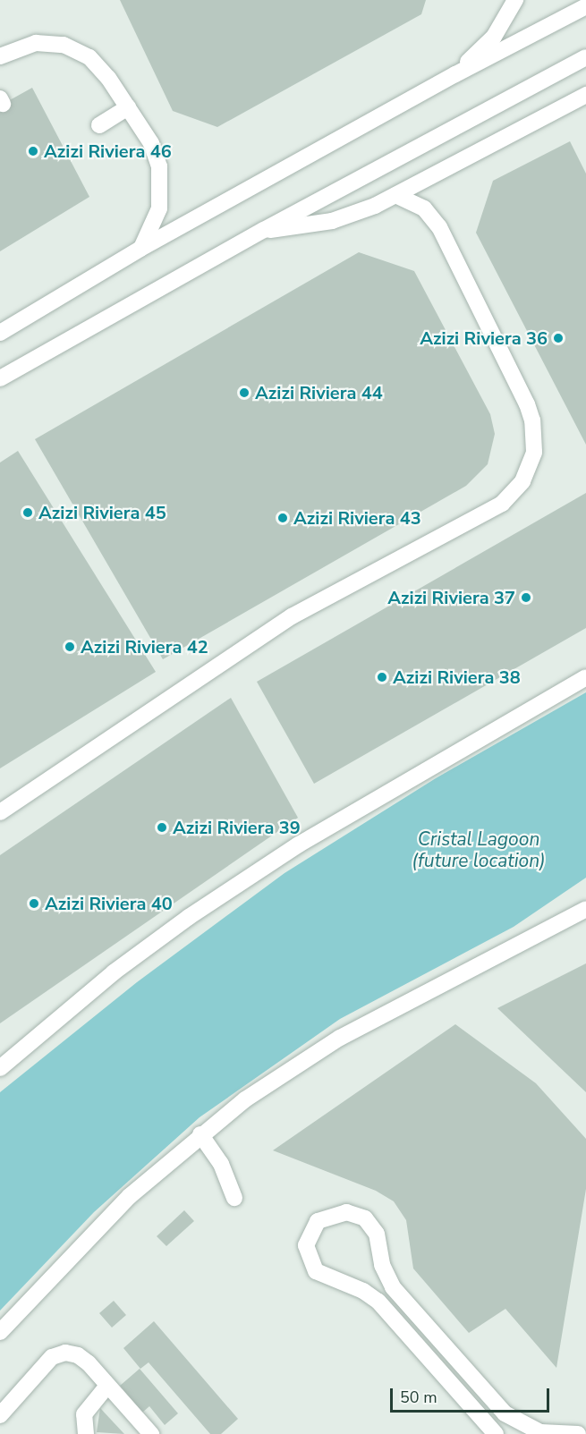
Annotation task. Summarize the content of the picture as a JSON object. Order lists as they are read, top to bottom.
{
  "water": ["Cristal Lagoon (future location)"],
  "places": [
    "Azizi Riviera 46",
    "Azizi Riviera 36",
    "Azizi Riviera 44",
    "Azizi Riviera 45",
    "Azizi Riviera 43",
    "Azizi Riviera 37",
    "Azizi Riviera 42",
    "Azizi Riviera 38",
    "Azizi Riviera 39",
    "Azizi Riviera 40"
  ],
  "scale_bar": "50 m"
}
